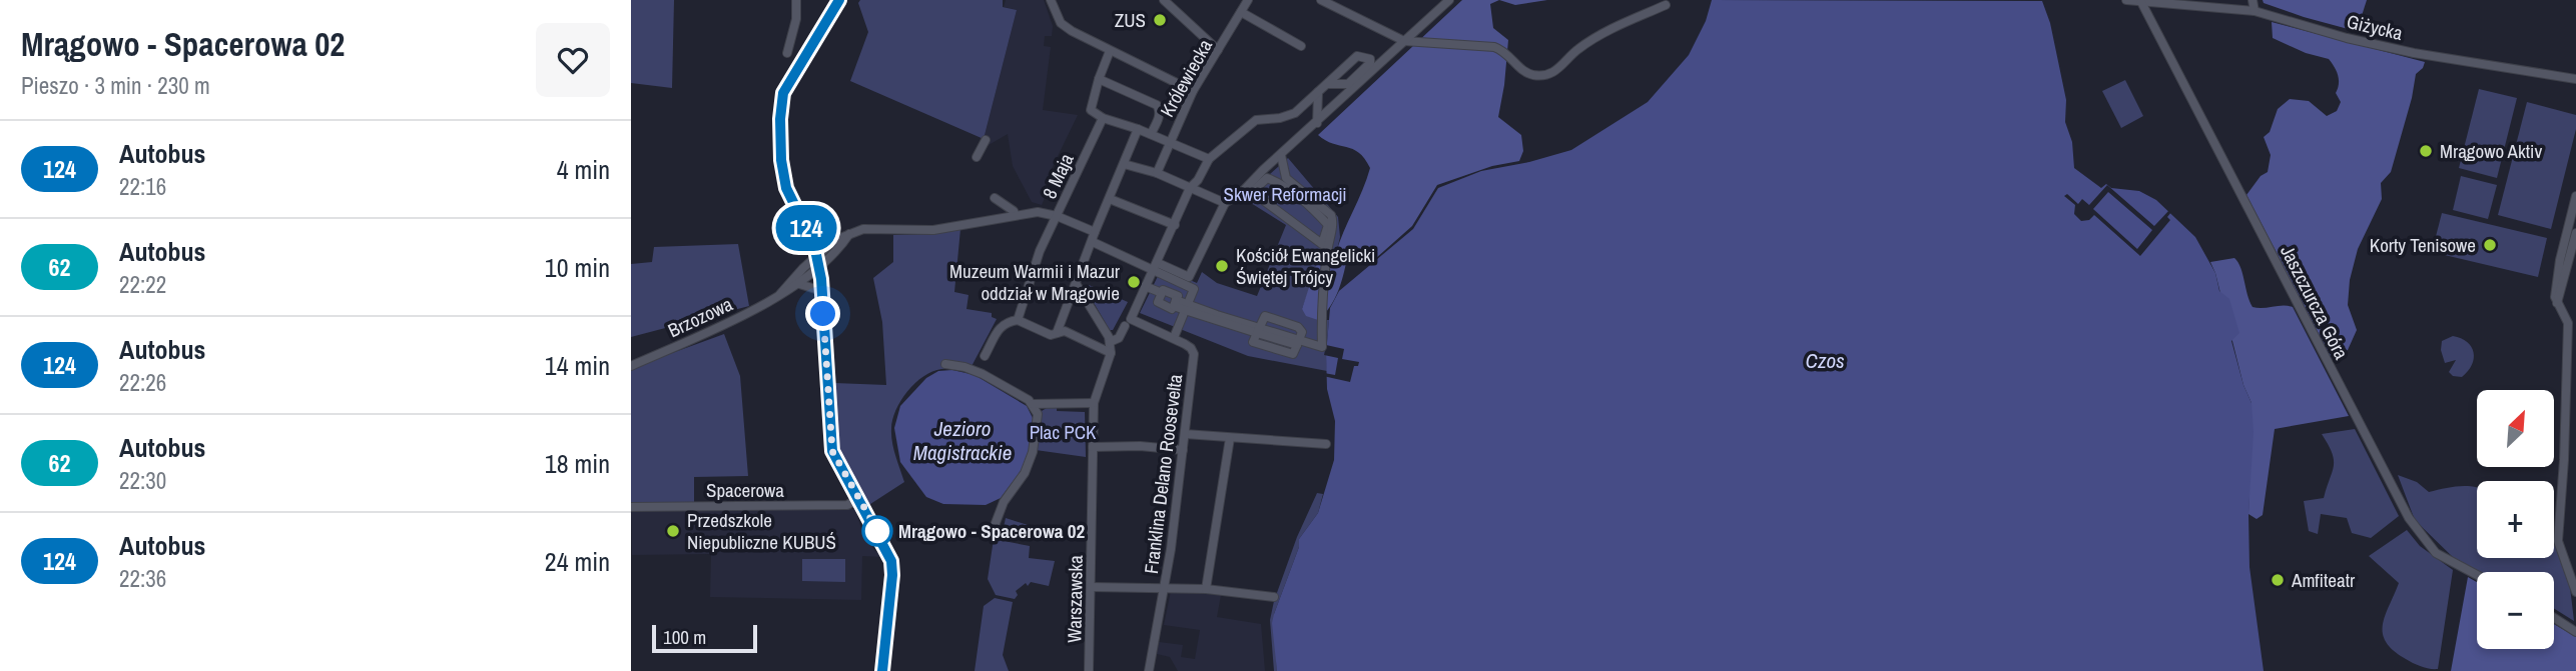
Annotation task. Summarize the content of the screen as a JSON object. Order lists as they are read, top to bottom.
{
  "streets": {
    "street": [
      "Giżycka",
      "Królewiecka",
      "8 Maja",
      "Jaszczurcza Góra",
      "Brzozowa",
      "Franklina Delano Roosevelta",
      "Spacerowa",
      "Warszawska"
    ]
  },
  "crossings": [
    ["Giżycka", "Jaszczurcza Góra"]
  ],
  "water": ["Czos", "Jezioro Magistrackie"],
  "parks": ["Skwer Reformacji", "Plac PCK"],
  "places": [
    "ZUS",
    "Mrągowo Aktiv",
    "Korty Tenisowe",
    "Kościół Ewangelicki Świętej Trójcy",
    "Muzeum Warmii i Mazur oddział w Mrągowie",
    "Przedszkole Niepubliczne KUBUŚ",
    "Mrągowo - Spacerowa 02",
    "Amfiteatr"
  ],
  "lines": ["bus line 124"],
  "scale_bar": "100 m",
  "north": "top right",
  "page": {
    "heading": ["Mrągowo - Spacerowa 02", "Pieszo · 3 min · 230 m"],
    "on_map": "124",
    "list": [
      {
        "mark": "124",
        "name": "Autobus",
        "note": "22:16",
        "value": "4 min"
      },
      {
        "mark": "62",
        "name": "Autobus",
        "note": "22:22",
        "value": "10 min"
      },
      {
        "mark": "124",
        "name": "Autobus",
        "note": "22:26",
        "value": "14 min"
      },
      {
        "mark": "62",
        "name": "Autobus",
        "note": "22:30",
        "value": "18 min"
      },
      {
        "mark": "124",
        "name": "Autobus",
        "note": "22:36",
        "value": "24 min"
      }
    ],
    "map_buttons": ["+", "−"],
    "scale": "100 m"
  }
}
